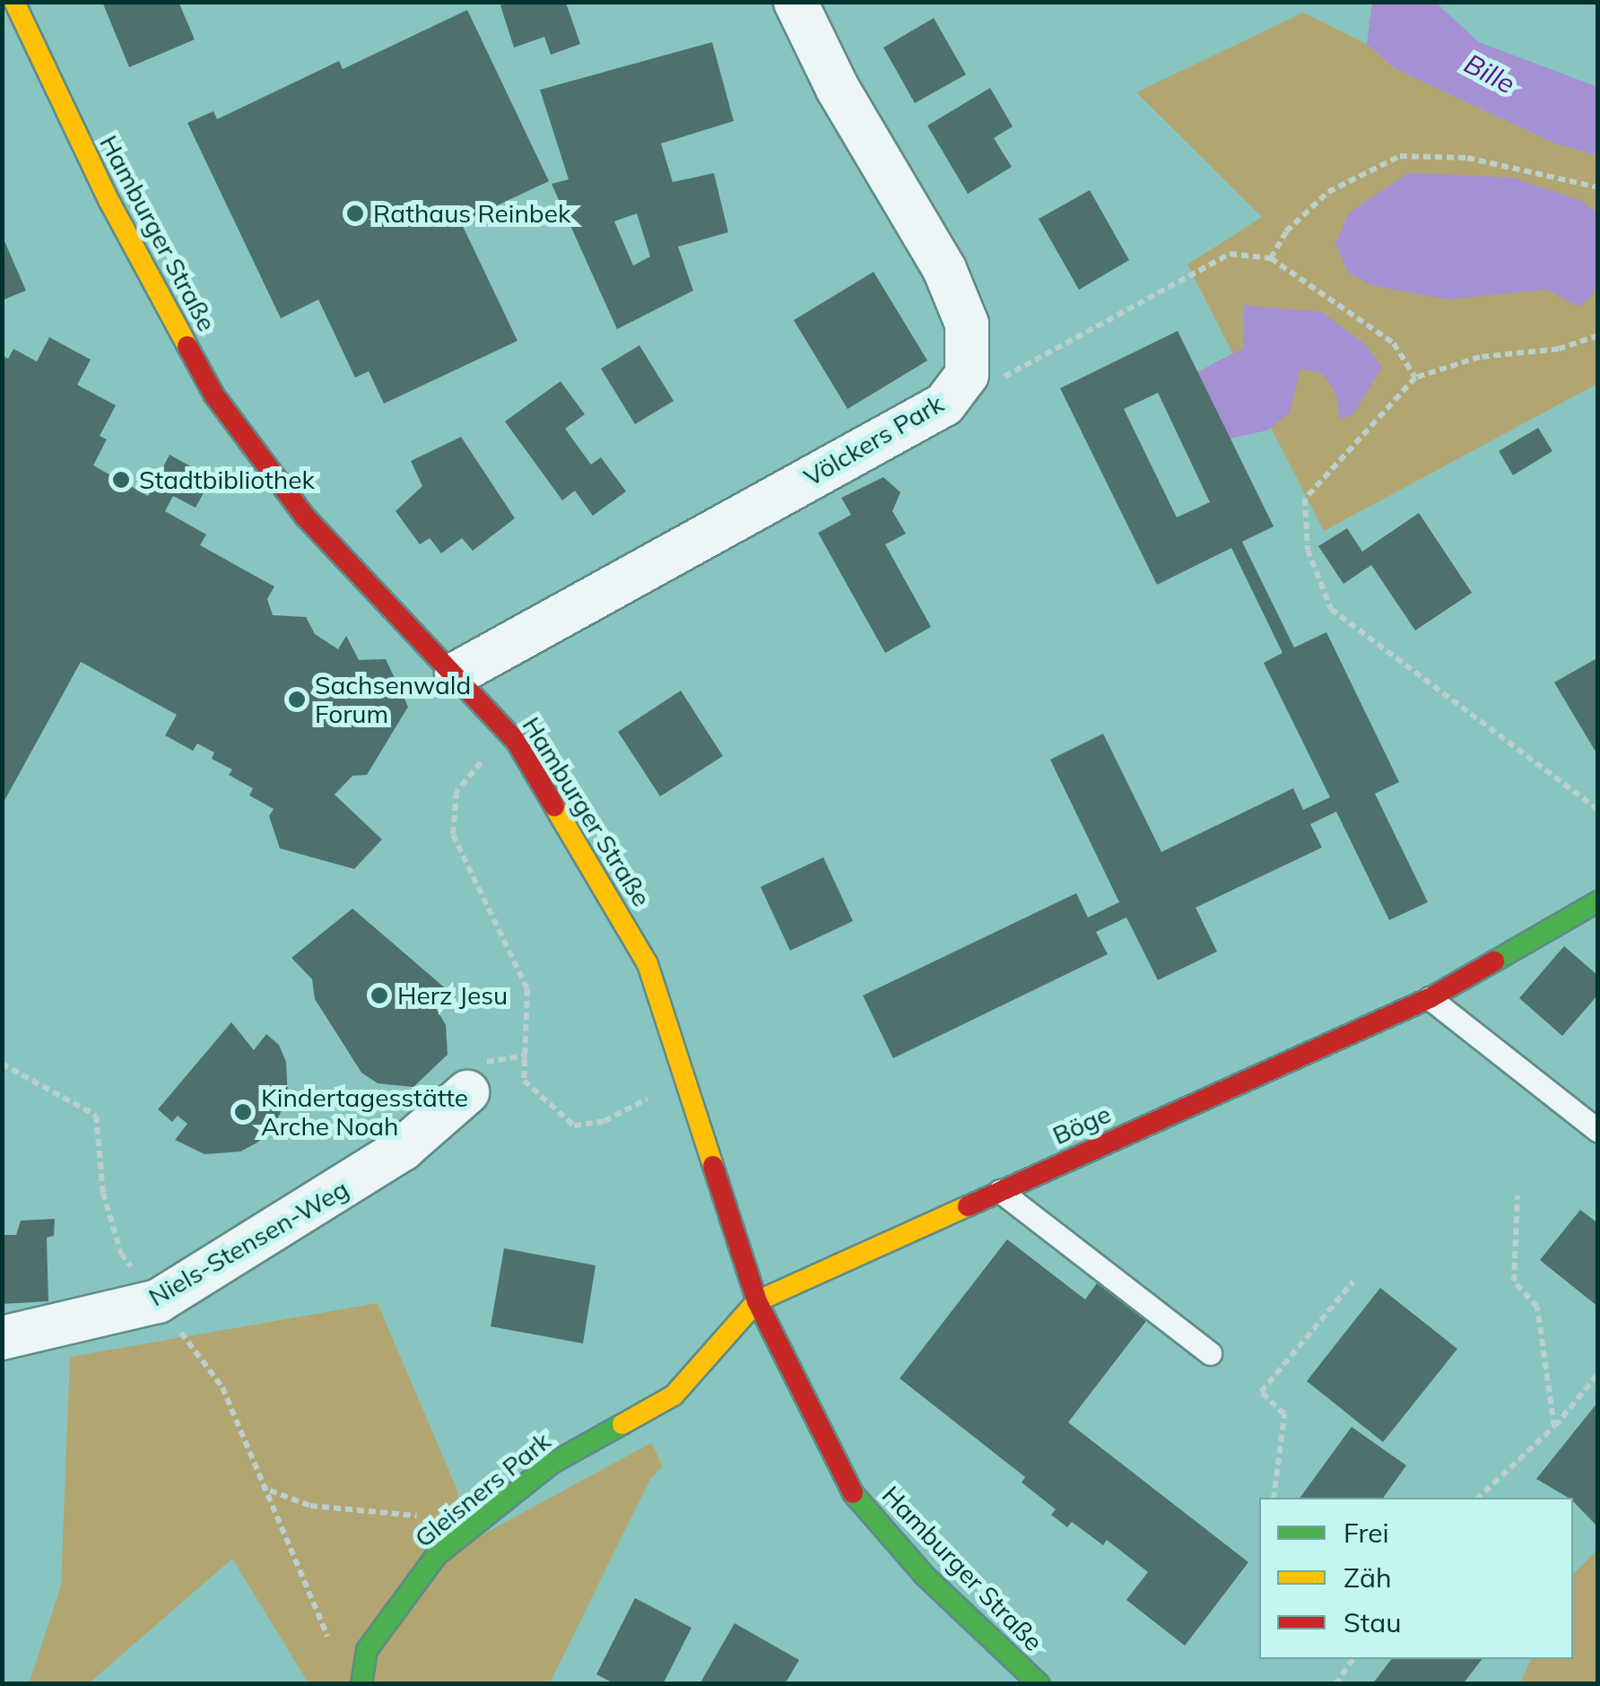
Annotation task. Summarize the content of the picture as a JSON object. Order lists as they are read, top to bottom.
{
  "streets": {
    "main road": ["Hamburger Straße", "Böge", "Gleisners Park"],
    "street": ["Völckers Park", "Niels-Stensen-Weg"]
  },
  "crossings": [
    ["Hamburger Straße", "Völckers Park"],
    ["Hamburger Straße", "Böge"],
    ["Hamburger Straße", "Gleisners Park"],
    ["Böge", "Gleisners Park"]
  ],
  "water": ["Bille"],
  "places": [
    "Rathaus Reinbek",
    "Stadtbibliothek",
    "Sachsenwald Forum",
    "Herz Jesu",
    "Kindertagesstätte Arche Noah"
  ],
  "legend": ["Frei", "Zäh", "Stau"]
}
